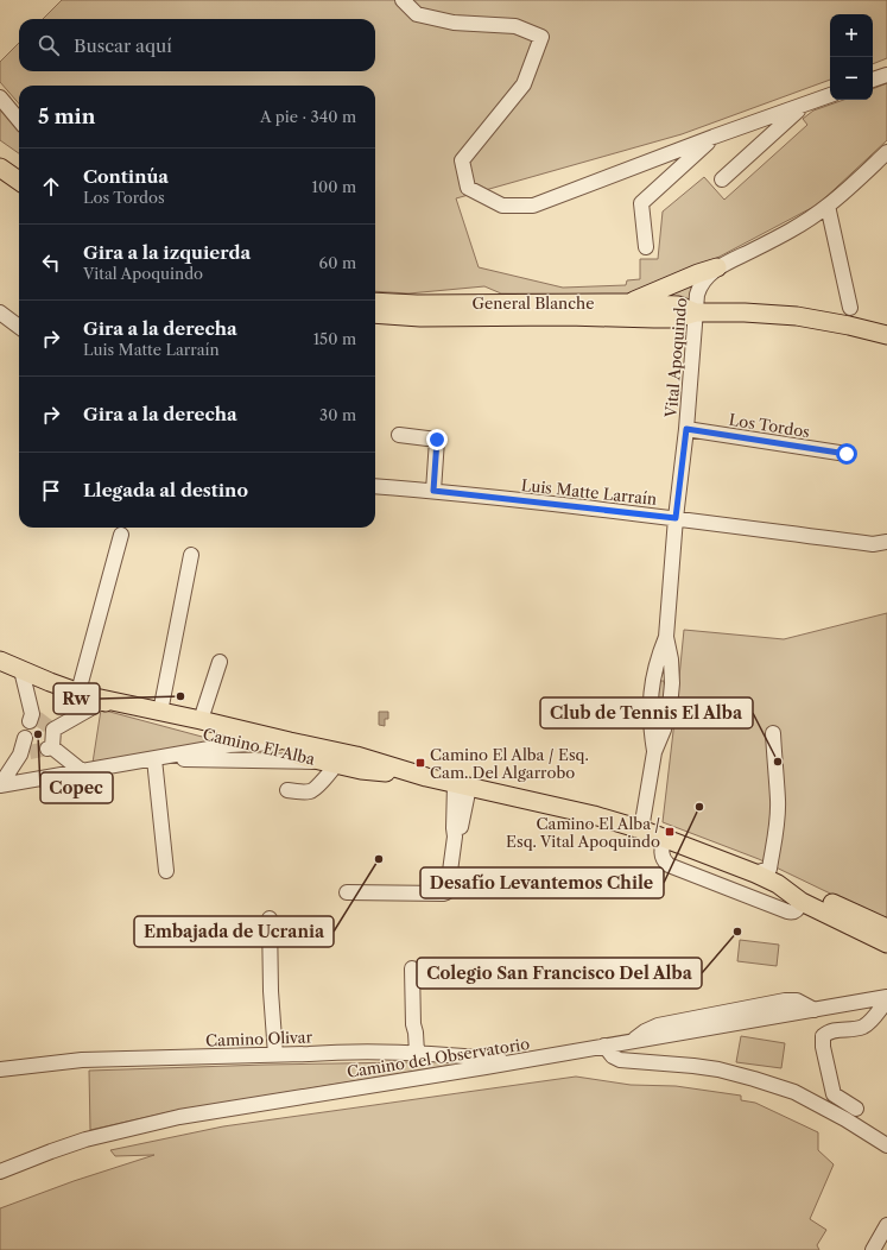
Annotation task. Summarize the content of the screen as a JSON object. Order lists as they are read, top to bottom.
{
  "streets": {
    "main road": ["General Blanche", "Camino El Alba"],
    "street": [
      "Vital Apoquindo",
      "Los Tordos",
      "Luis Matte Larraín",
      "Camino Olivar",
      "Camino del Observatorio"
    ]
  },
  "crossings": [
    ["General Blanche", "Vital Apoquindo"],
    ["Vital Apoquindo", "Los Tordos"],
    ["Vital Apoquindo", "Luis Matte Larraín"],
    ["Vital Apoquindo", "Camino El Alba"],
    ["Camino Olivar", "Camino del Observatorio"]
  ],
  "places": {
    "other": [
      "Rw",
      "Copec",
      "Club de Tennis El Alba",
      "Desafío Levantemos Chile",
      "Embajada de Ucrania",
      "Colegio San Francisco Del Alba"
    ],
    "transit": ["Camino El Alba / Esq. Cam. Del Algarrobo", "Camino El Alba / Esq. Vital Apoquindo"]
  },
  "page": {
    "map_buttons": ["+", "−"],
    "search": "Buscar aquí",
    "heading": ["5 min", "A pie · 340 m"],
    "list": [
      ["Continúa", "Los Tordos", "100 m"],
      ["Gira a la izquierda", "Vital Apoquindo", "60 m"],
      ["Gira a la derecha", "Luis Matte Larraín", "150 m"],
      ["Gira a la derecha", "30 m"],
      "Llegada al destino"
    ]
  }
}
